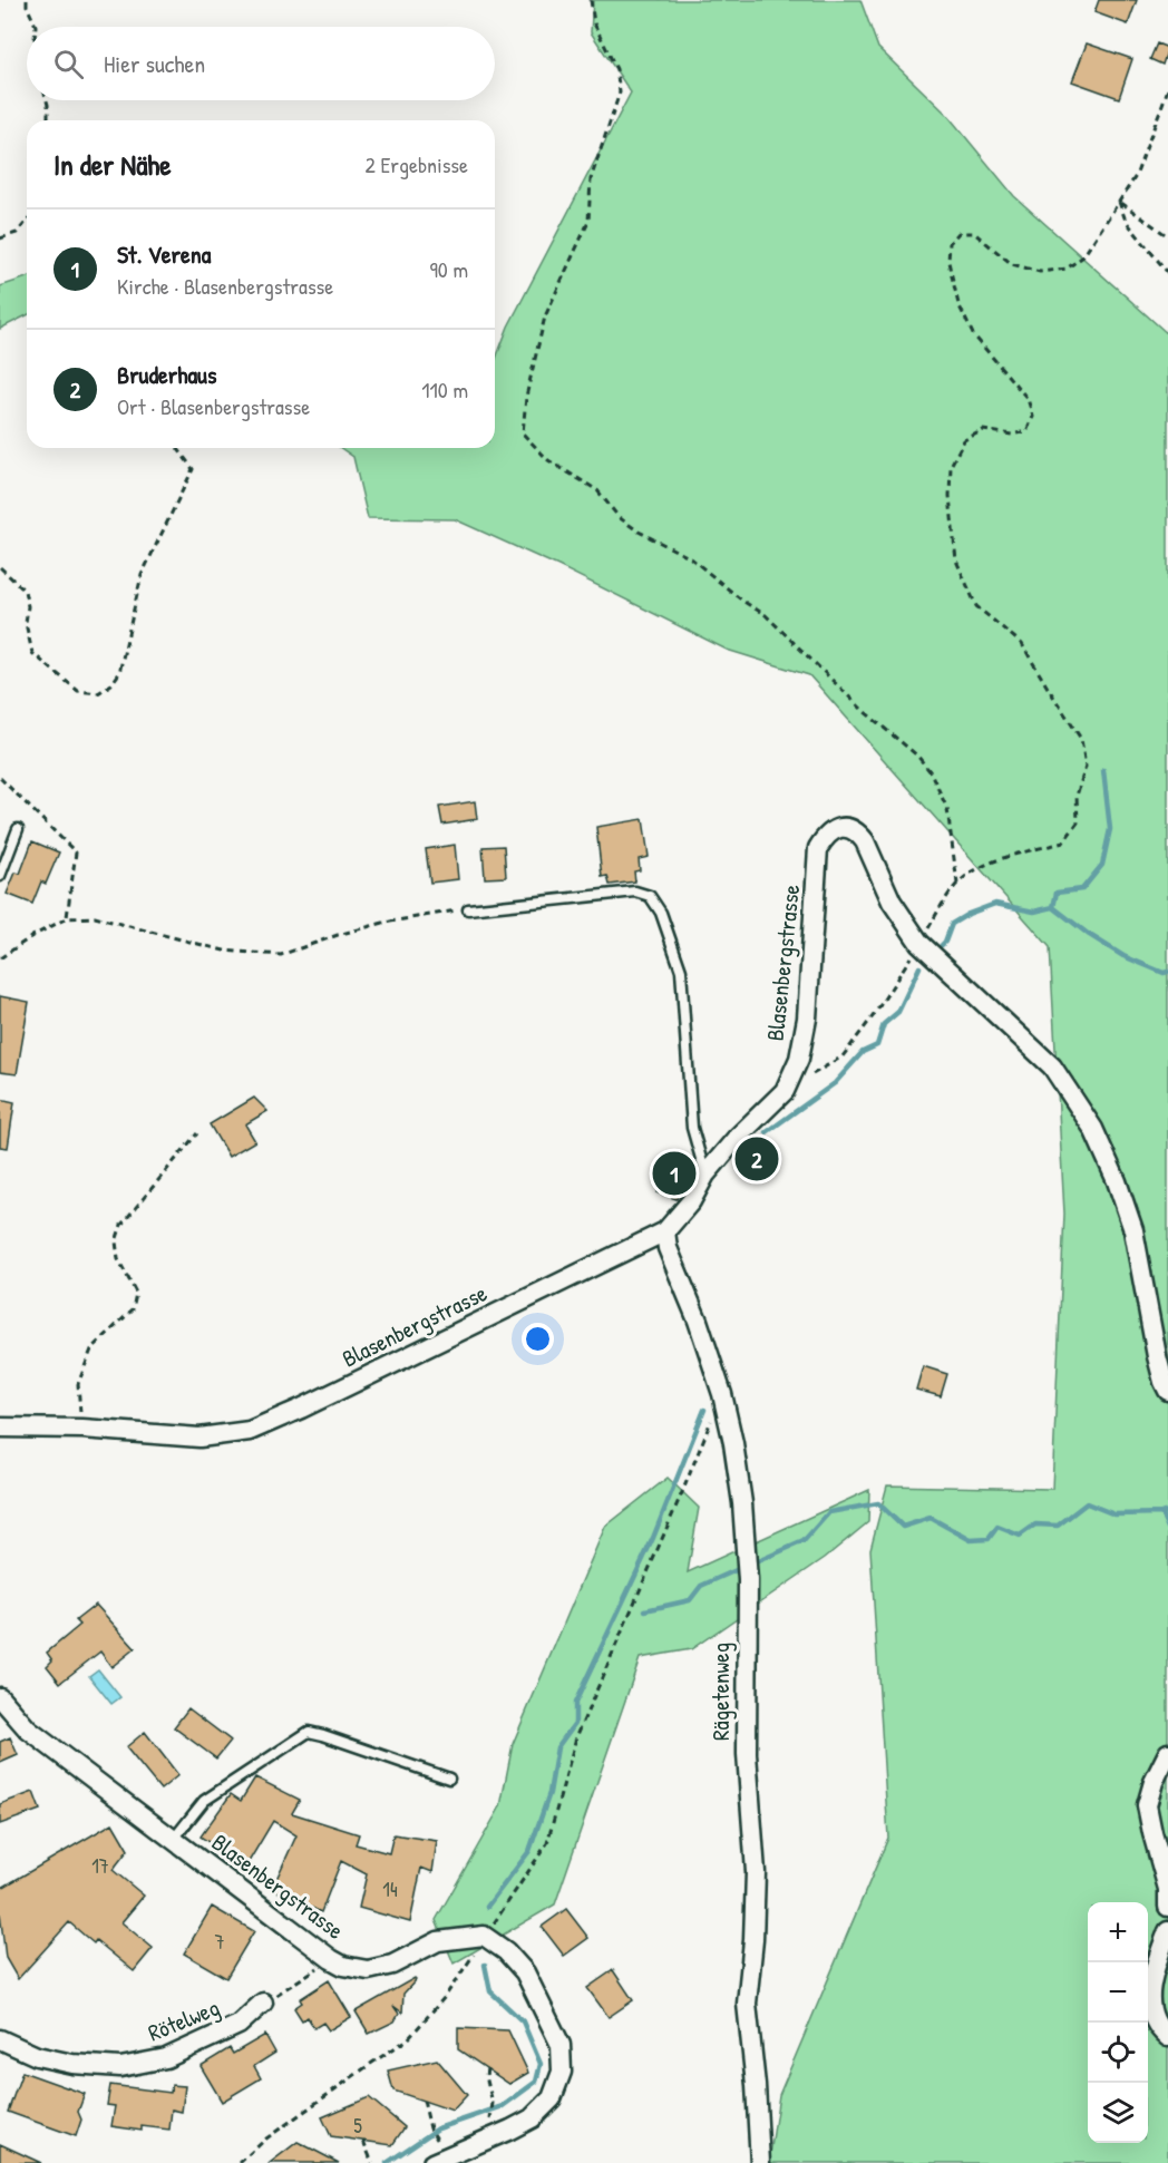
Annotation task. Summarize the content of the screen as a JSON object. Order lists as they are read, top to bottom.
{
  "streets": {
    "street": ["Blasenbergstrasse", "Rägetenweg", "Rötelweg"]
  },
  "crossings": [
    ["Blasenbergstrasse", "Rägetenweg"]
  ],
  "house_numbers": [
    "17",
    "14",
    "7",
    "5"
  ],
  "page": {
    "search": "Hier suchen",
    "heading": ["In der Nähe", "2 Ergebnisse"],
    "list": [
      {
        "mark": "1",
        "name": "St. Verena",
        "note": "Kirche · Blasenbergstrasse",
        "value": "90 m"
      },
      {
        "mark": "2",
        "name": "Bruderhaus",
        "note": "Ort · Blasenbergstrasse",
        "value": "110 m"
      }
    ],
    "pins": ["2", "1"],
    "map_buttons": ["+", "−"]
  }
}
